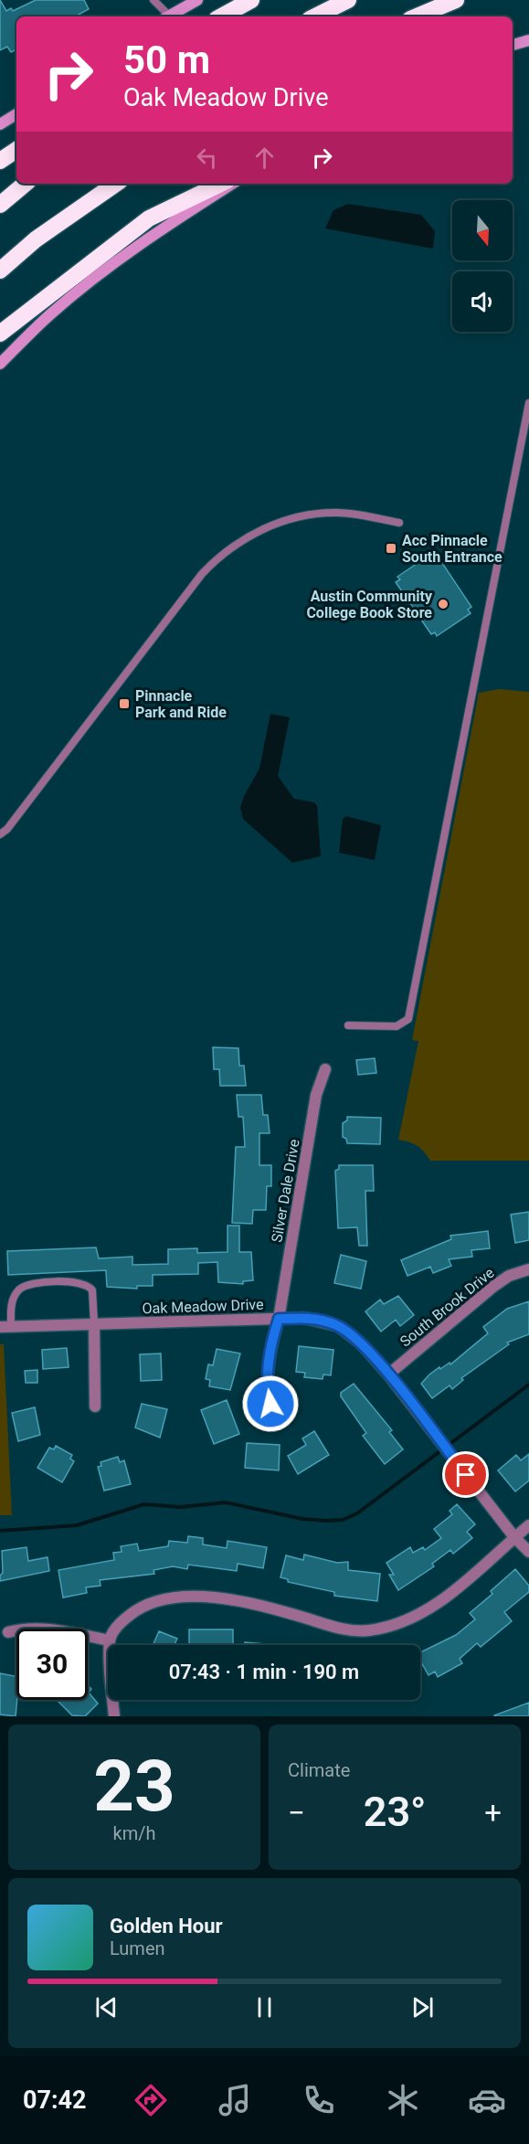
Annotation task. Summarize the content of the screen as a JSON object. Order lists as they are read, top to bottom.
{
  "streets": {
    "street": ["Silver Dale Drive", "Oak Meadow Drive", "South Brook Drive"]
  },
  "crossings": [
    ["Silver Dale Drive", "Oak Meadow Drive"],
    ["Oak Meadow Drive", "South Brook Drive"]
  ],
  "places": {
    "transit": ["Acc Pinnacle South Entrance", "Pinnacle Park and Ride"],
    "other": ["Austin Community College Book Store"]
  },
  "north": "bottom",
  "page": {
    "turn": ["50 m", "Oak Meadow Drive"],
    "limit": "30",
    "trip": "07:43 · 1 min · 190 m",
    "tile": [
      ["23", "km/h"],
      "Climate"
    ],
    "heat": ["−", "23°", "+"],
    "song": ["Golden Hour", "Lumen"],
    "tabs": "07:42"
  }
}
